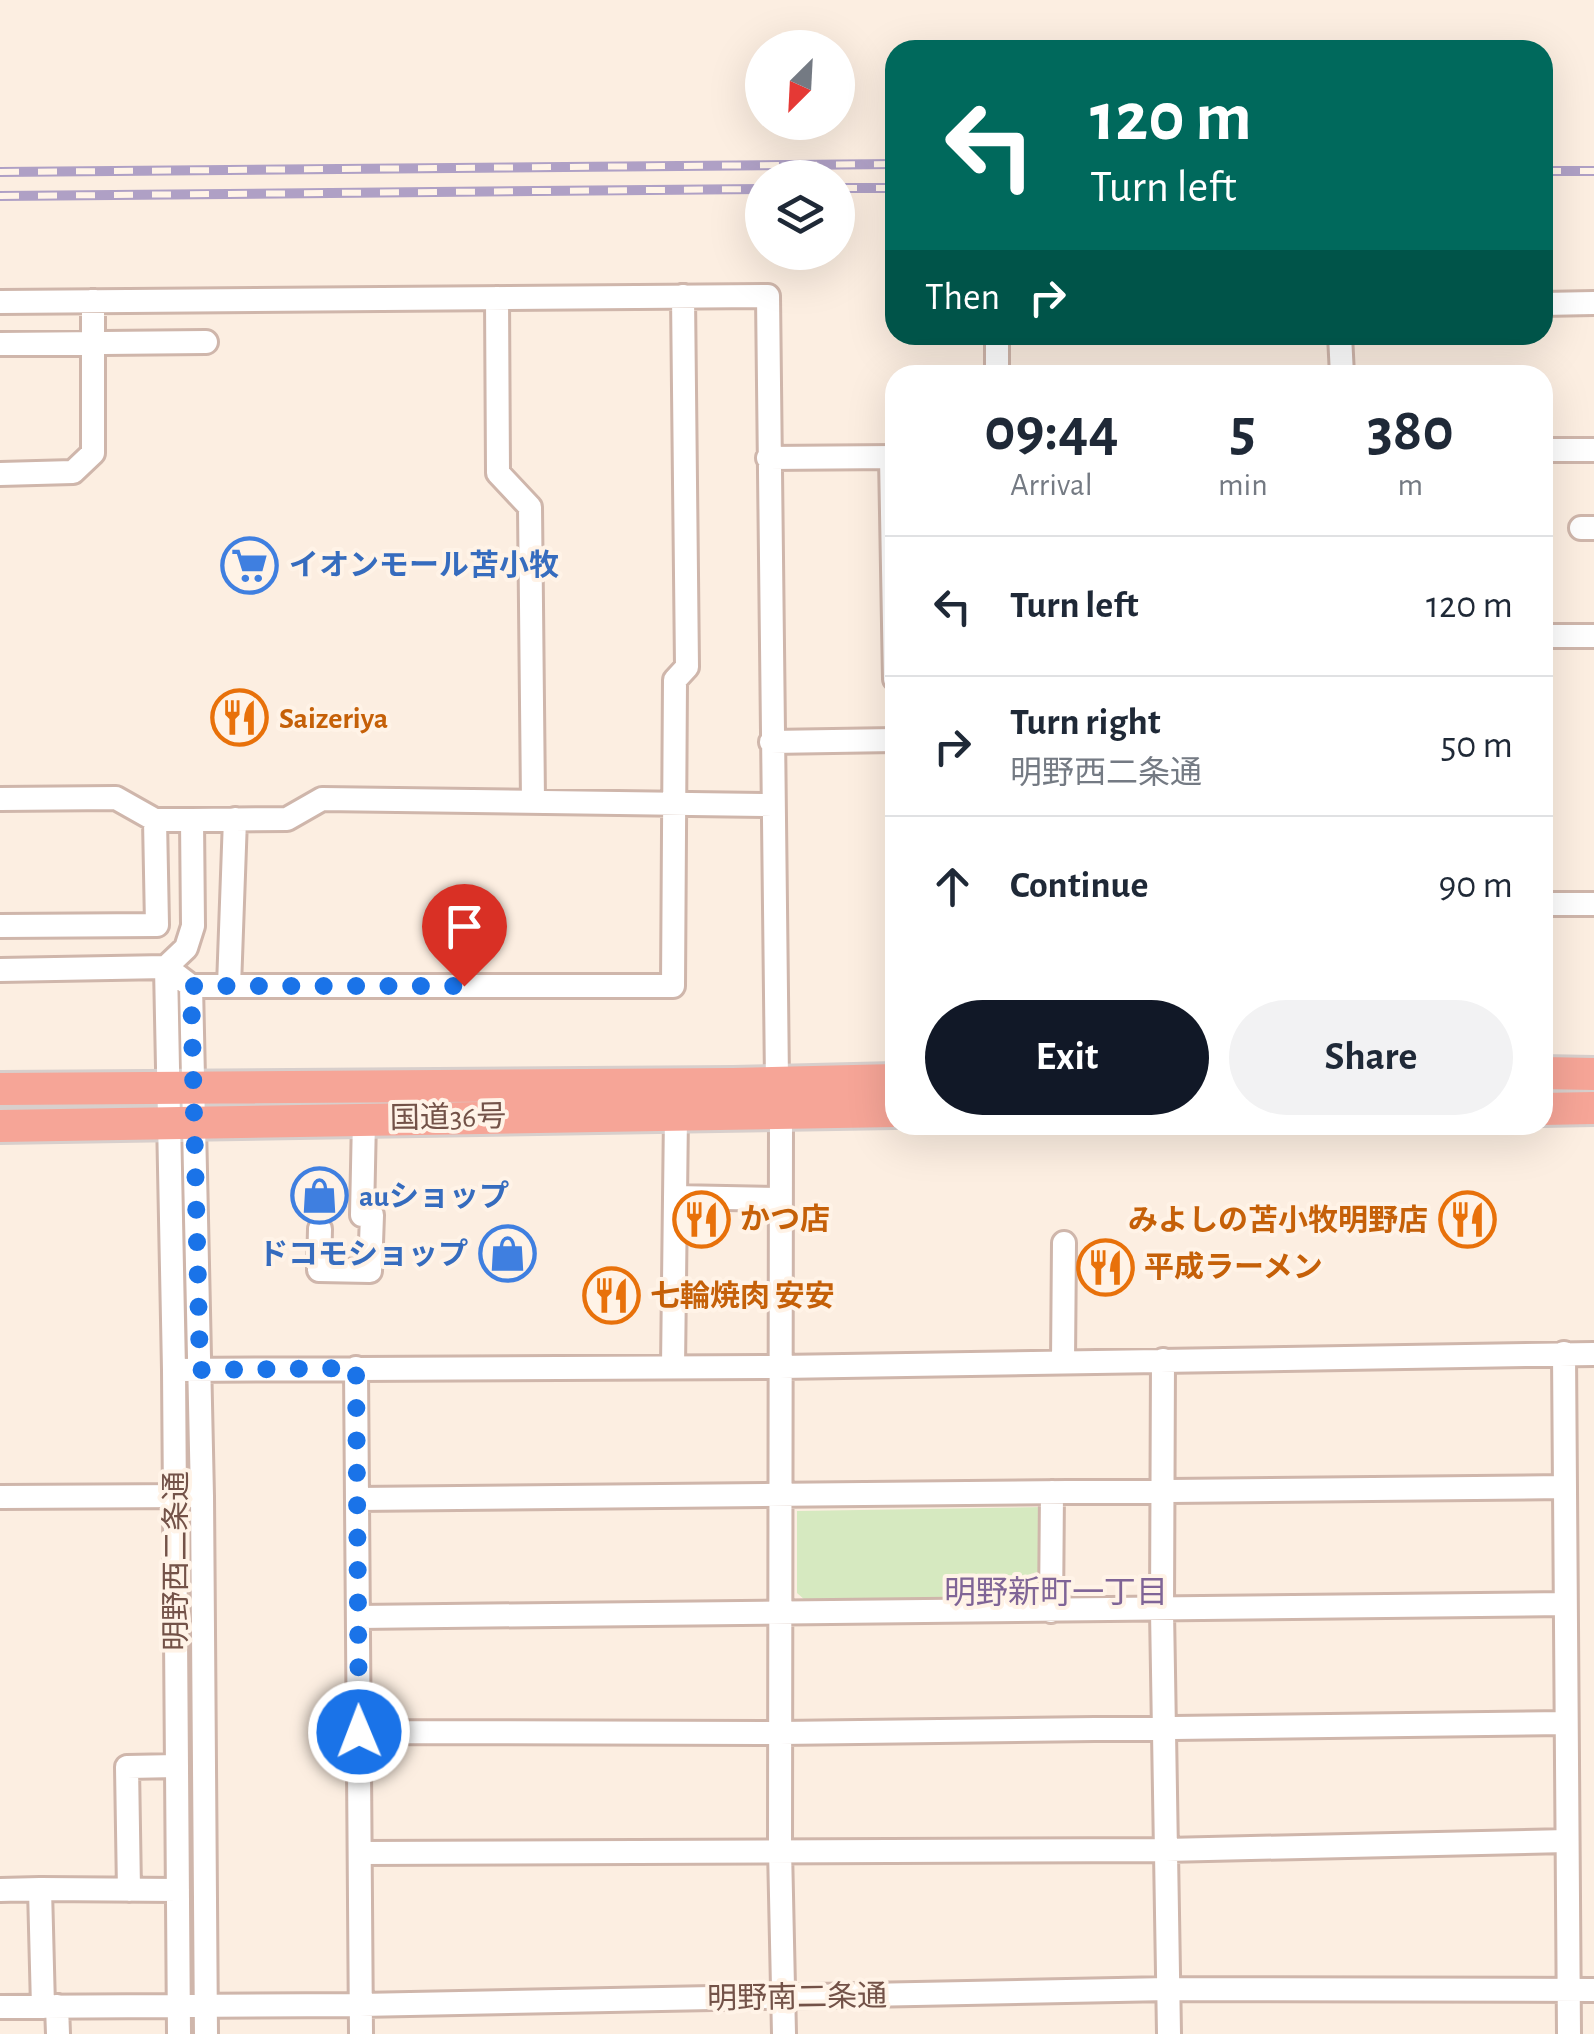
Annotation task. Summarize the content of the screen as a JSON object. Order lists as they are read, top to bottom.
{
  "streets": {
    "highway": ["国道36号"],
    "street": ["明野西二条通", "明野南二条通"]
  },
  "crossings": [
    ["国道36号", "明野西二条通"],
    ["明野西二条通", "明野南二条通"]
  ],
  "districts": ["明野新町一丁目"],
  "places": {
    "supermarket": ["イオンモール苫小牧"],
    "restaurant": [
      "Saizeriya",
      "かつ店",
      "みよしの苫小牧明野店",
      "平成ラーメン",
      "七輪焼肉 安安"
    ],
    "shop": ["auショップ", "ドコモショップ"]
  },
  "north": "bottom left",
  "page": {
    "turn": ["120 m", "Turn left"],
    "then": "Then",
    "eta": [
      "09:44",
      "Arrival",
      "5",
      "min",
      "380",
      "m"
    ],
    "list": [
      {
        "name": "Turn left",
        "value": "120 m"
      },
      {
        "name": "Turn right",
        "note": "明野西二条通",
        "value": "50 m"
      },
      {
        "name": "Continue",
        "value": "90 m"
      }
    ],
    "buttons": ["Exit", "Share"]
  }
}
